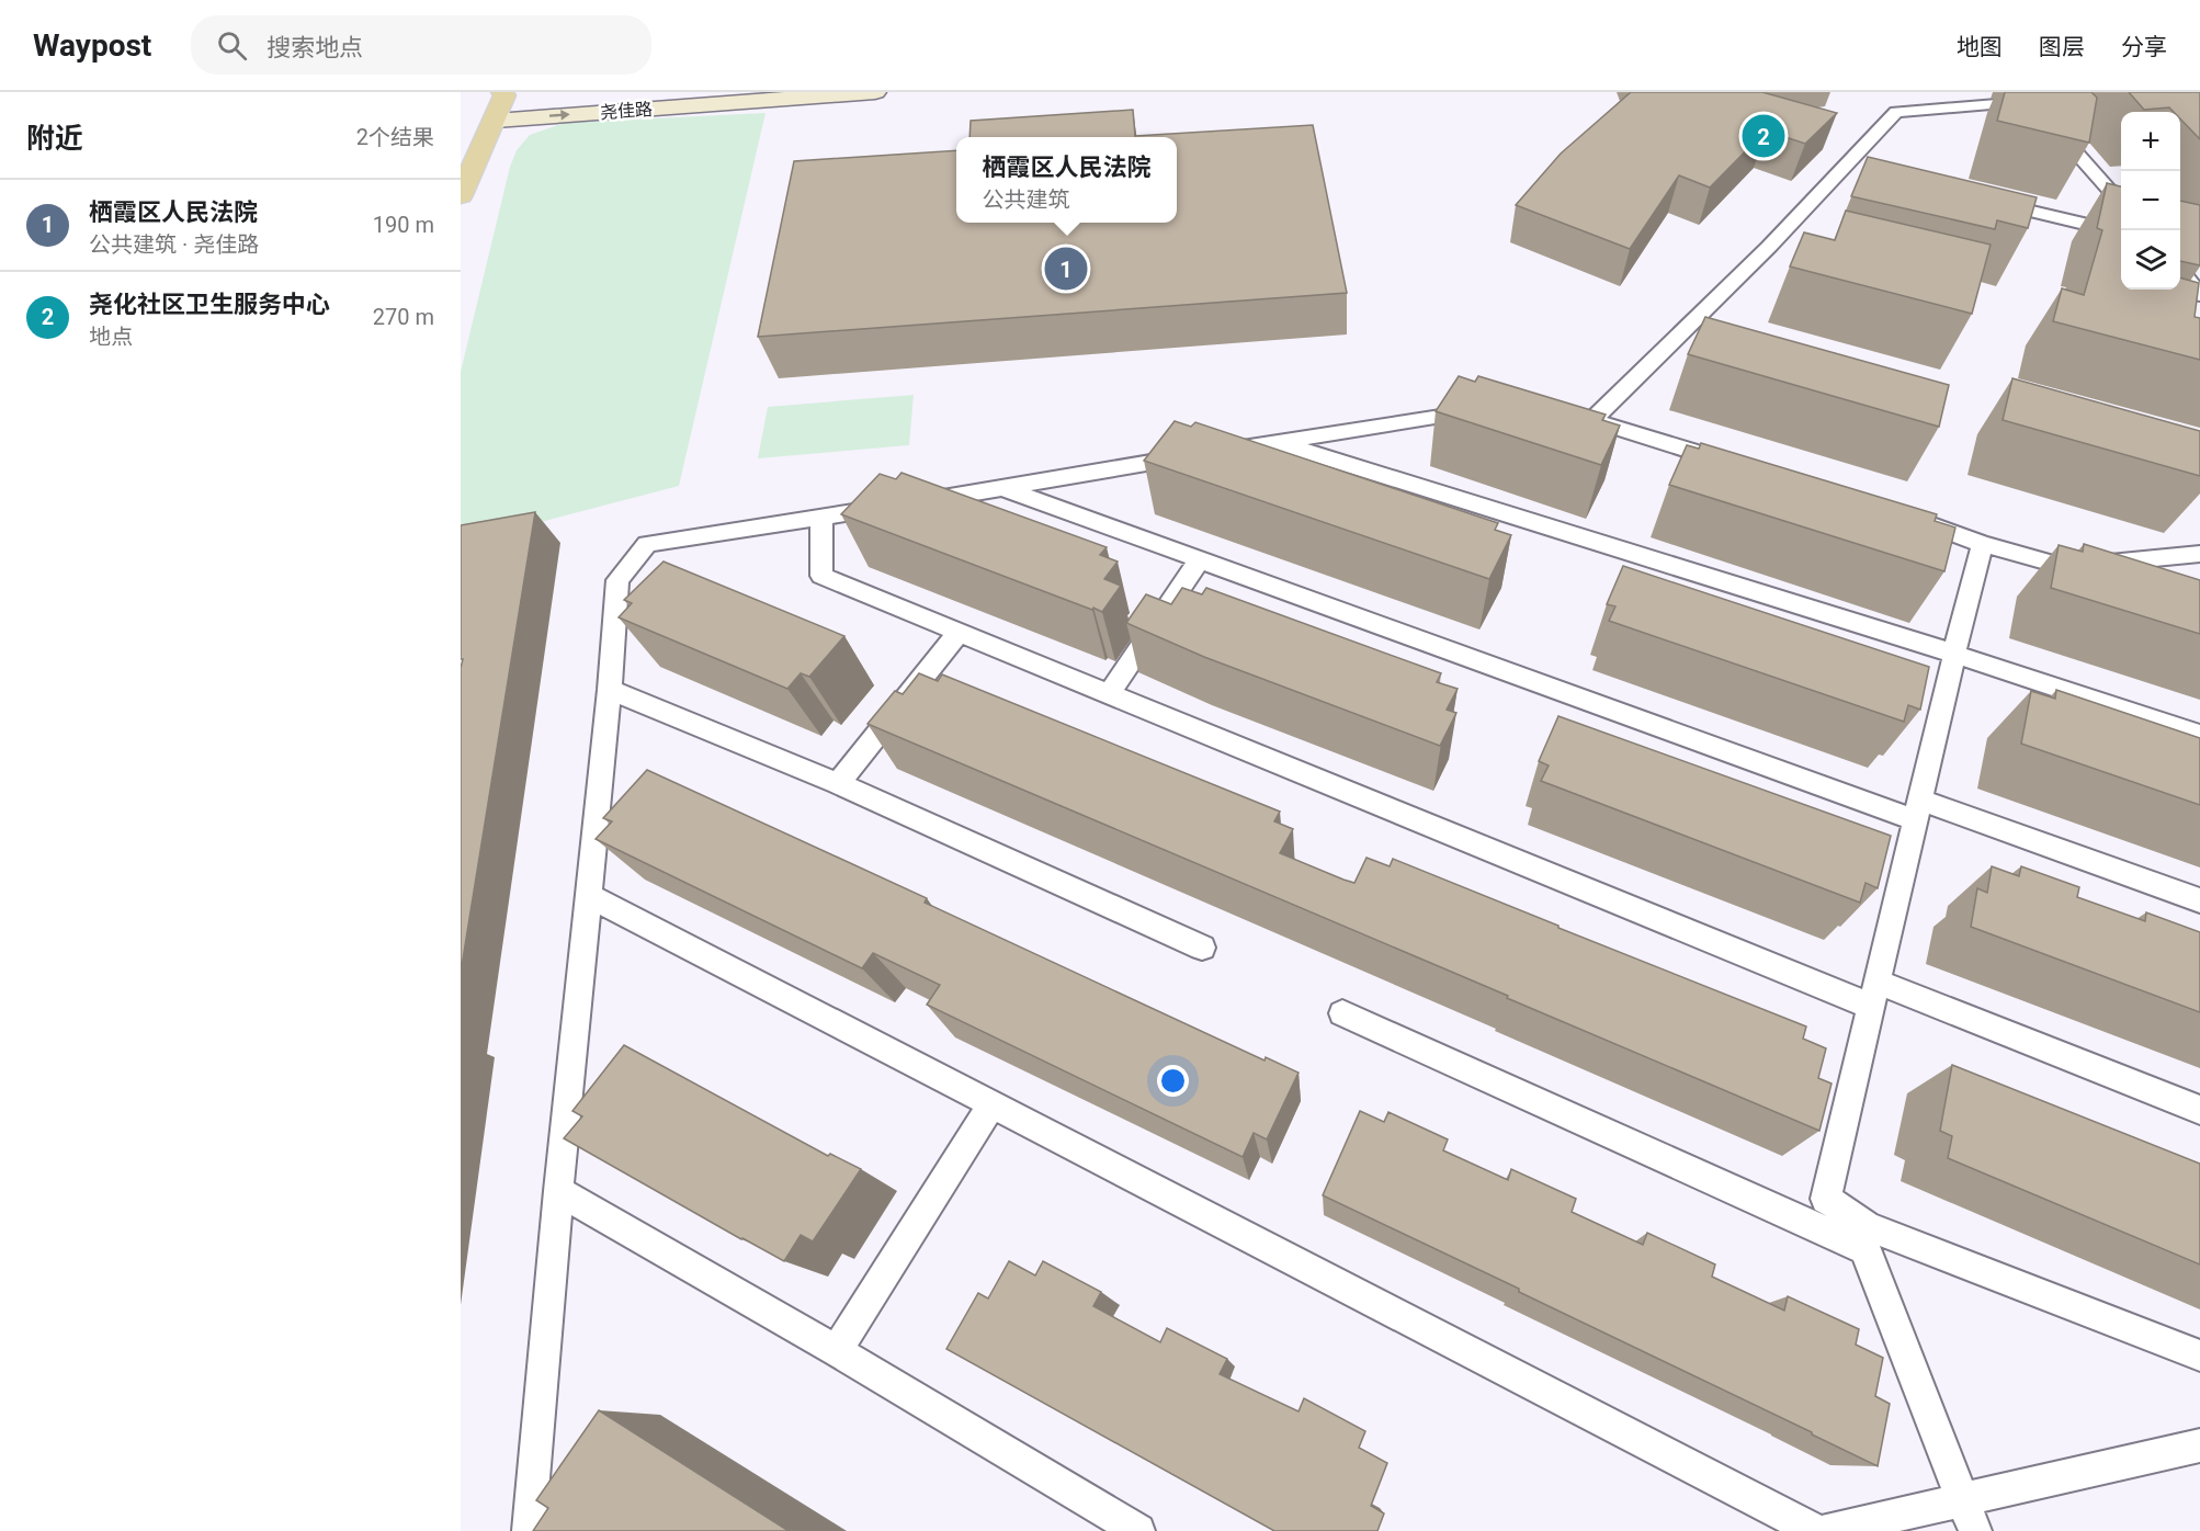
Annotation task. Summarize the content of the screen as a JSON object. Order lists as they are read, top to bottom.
{
  "streets": {
    "main road": ["尧佳路"]
  },
  "one_way": ["尧佳路"],
  "page": {
    "header": "Waypost",
    "search": "搜索地点",
    "nav": ["地图", "图层", "分享"],
    "heading": ["附近", "2个结果"],
    "map_buttons": ["+", "−"],
    "pins": ["2", "1"],
    "popup": ["栖霞区人民法院", "公共建筑"],
    "list": [
      {
        "mark": "1",
        "name": "栖霞区人民法院",
        "note": "公共建筑 · 尧佳路",
        "value": "190 m"
      },
      {
        "mark": "2",
        "name": "尧化社区卫生服务中心",
        "note": "地点",
        "value": "270 m"
      }
    ]
  }
}
